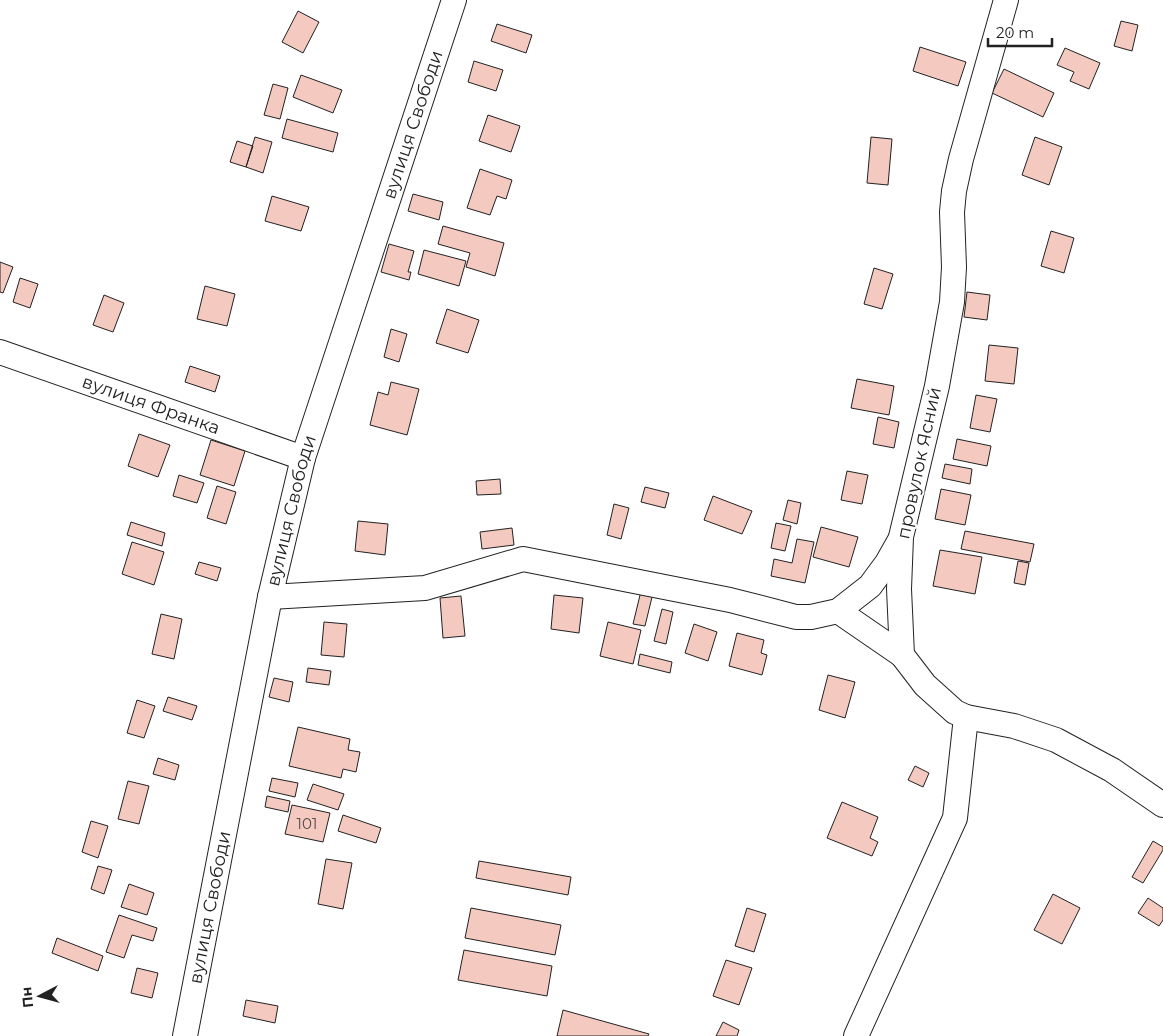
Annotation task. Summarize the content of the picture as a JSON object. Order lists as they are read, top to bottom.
{
  "streets": {
    "street": ["вулиця Свободи", "вулиця Франка", "провулок Ясний"]
  },
  "crossings": [
    ["вулиця Свободи", "вулиця Франка"]
  ],
  "house_numbers": ["101"],
  "scale_bar": "20 m",
  "north": "left"
}
